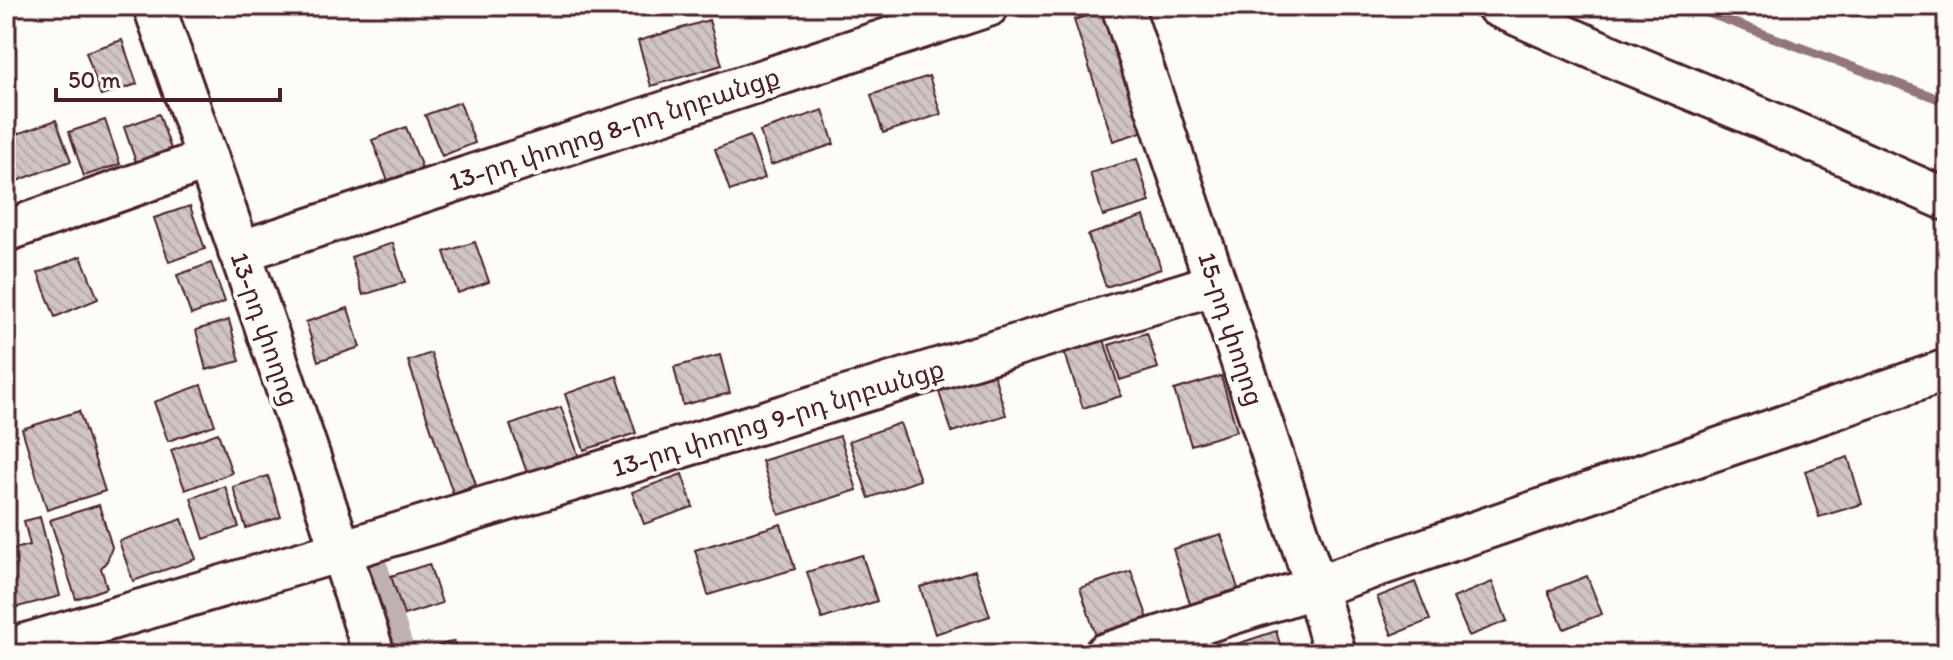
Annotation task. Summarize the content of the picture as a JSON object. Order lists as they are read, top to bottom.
{
  "streets": {
    "street": [
      "13-րդ փողոց 8-րդ նրբանցք",
      "13-րդ փողոց",
      "15-րդ փողոց",
      "13-րդ փողոց 9-րդ նրբանցք"
    ]
  },
  "crossings": [
    ["13-րդ փողոց 8-րդ նրբանցք", "13-րդ փողոց"],
    ["13-րդ փողոց", "13-րդ փողոց 9-րդ նրբանցք"],
    ["15-րդ փողոց", "13-րդ փողոց 9-րդ նրբանցք"]
  ],
  "scale_bar": "50 m"
}
